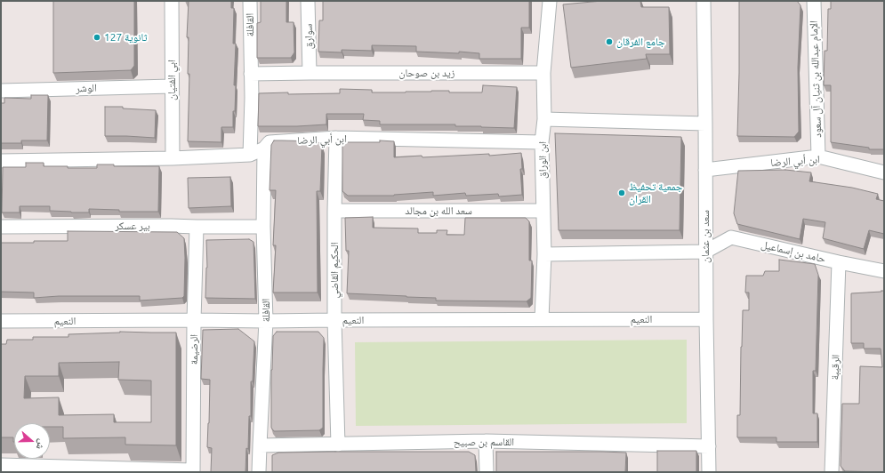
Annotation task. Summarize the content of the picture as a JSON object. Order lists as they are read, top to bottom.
{
  "streets": {
    "street": [
      "القافلة",
      "سوارق",
      "زيد بن صوحان",
      "الإمام عبدالله بن ثنيان آل سعود",
      "ابي الفتيان",
      "الوشر",
      "ابن أبي الرضا",
      "ابن الوراق",
      "سعد الله بن مجالد",
      "بير عسكر",
      "سعد بن عثمان",
      "حامد بن إسماعيل",
      "الحكيم القاضي",
      "النعيم",
      "الرضيمة",
      "الرقيبة",
      "القاسم بن صبيح"
    ]
  },
  "crossings": [
    ["القافلة", "زيد بن صوحان"],
    ["القافلة", "ابن أبي الرضا"],
    ["القافلة", "بير عسكر"],
    ["القافلة", "النعيم"],
    ["القافلة", "القاسم بن صبيح"],
    ["سوارق", "زيد بن صوحان"],
    ["زيد بن صوحان", "ابن الوراق"],
    ["الإمام عبدالله بن ثنيان آل سعود", "ابن أبي الرضا"],
    ["ابي الفتيان", "الوشر"],
    ["ابي الفتيان", "ابن أبي الرضا"],
    ["ابن أبي الرضا", "ابن الوراق"],
    ["ابن أبي الرضا", "سعد بن عثمان"],
    ["ابن أبي الرضا", "الحكيم القاضي"],
    ["ابن الوراق", "سعد الله بن مجالد"],
    ["ابن الوراق", "النعيم"],
    ["سعد الله بن مجالد", "الحكيم القاضي"],
    ["بير عسكر", "الرضيمة"],
    ["سعد بن عثمان", "حامد بن إسماعيل"],
    ["سعد بن عثمان", "النعيم"],
    ["سعد بن عثمان", "القاسم بن صبيح"],
    ["حامد بن إسماعيل", "الرقيبة"],
    ["الحكيم القاضي", "النعيم"],
    ["الحكيم القاضي", "القاسم بن صبيح"],
    ["النعيم", "الرضيمة"]
  ],
  "places": ["ثانوية 127", "جامع الفرقان", "جمعية تحفيظ القران"],
  "north": "right"
}
